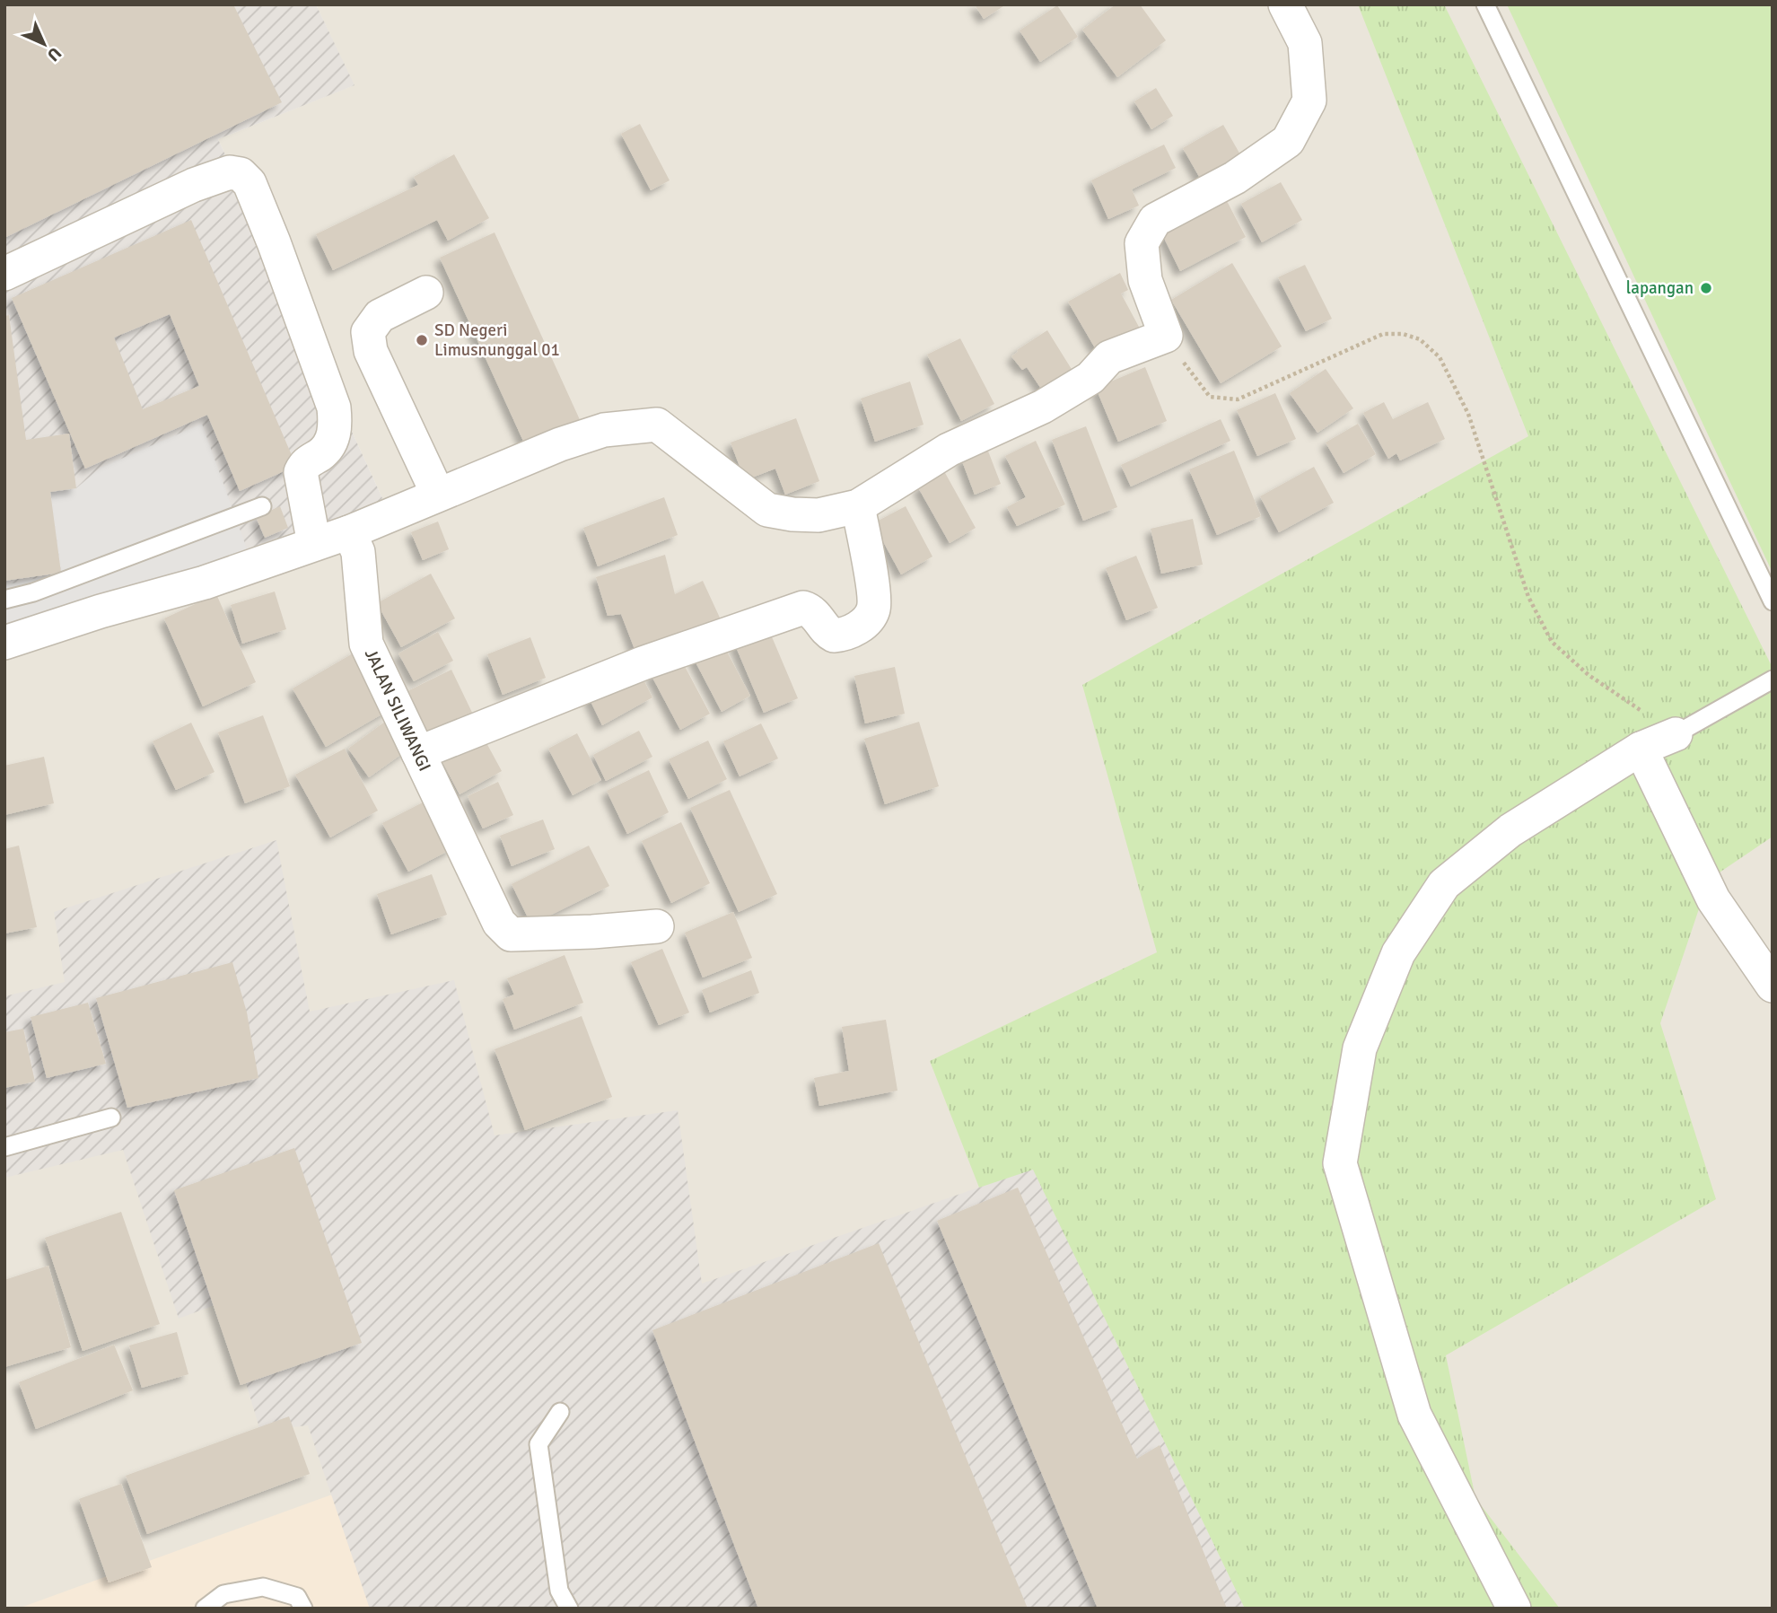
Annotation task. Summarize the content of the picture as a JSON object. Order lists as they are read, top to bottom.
{
  "streets": {
    "street": ["JALAN SILIWANGI"]
  },
  "places": ["lapangan", "SD Negeri Limusnunggal 01"],
  "north": "bottom right"
}
